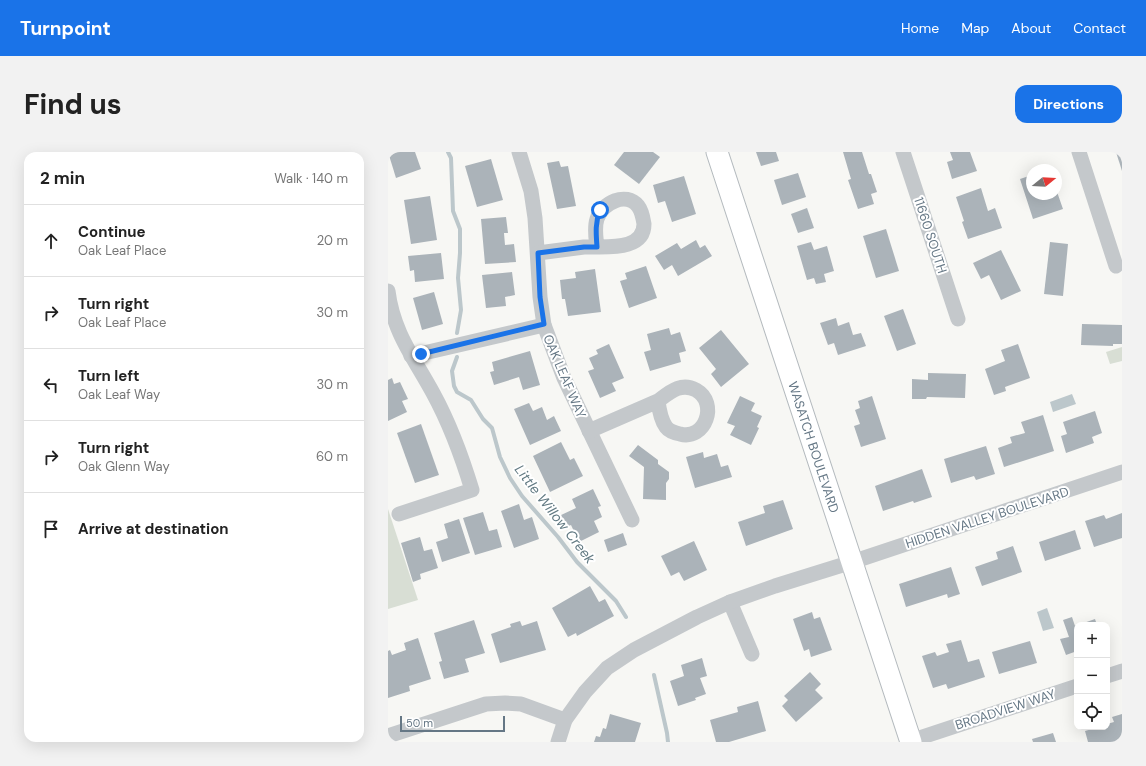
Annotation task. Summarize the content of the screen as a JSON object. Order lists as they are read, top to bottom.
{
  "streets": {
    "main road": ["WASATCH BOULEVARD"],
    "street": [
      "11660 SOUTH",
      "OAK LEAF WAY",
      "HIDDEN VALLEY BOULEVARD",
      "BROADVIEW WAY"
    ]
  },
  "crossings": [
    ["WASATCH BOULEVARD", "HIDDEN VALLEY BOULEVARD"],
    ["WASATCH BOULEVARD", "BROADVIEW WAY"]
  ],
  "water": ["Little Willow Creek"],
  "scale_bar": "50 m",
  "north": "right",
  "page": {
    "header": "Turnpoint",
    "nav": [
      "Home",
      "Map",
      "About",
      "Contact"
    ],
    "buttons": "Directions",
    "title": "Find us",
    "heading": ["2 min", "Walk · 140 m"],
    "list": [
      ["Continue", "Oak Leaf Place", "20 m"],
      ["Turn right", "Oak Leaf Place", "30 m"],
      ["Turn left", "Oak Leaf Way", "30 m"],
      ["Turn right", "Oak Glenn Way", "60 m"],
      "Arrive at destination"
    ],
    "map_buttons": ["+", "−"],
    "scale": "50 m"
  }
}
